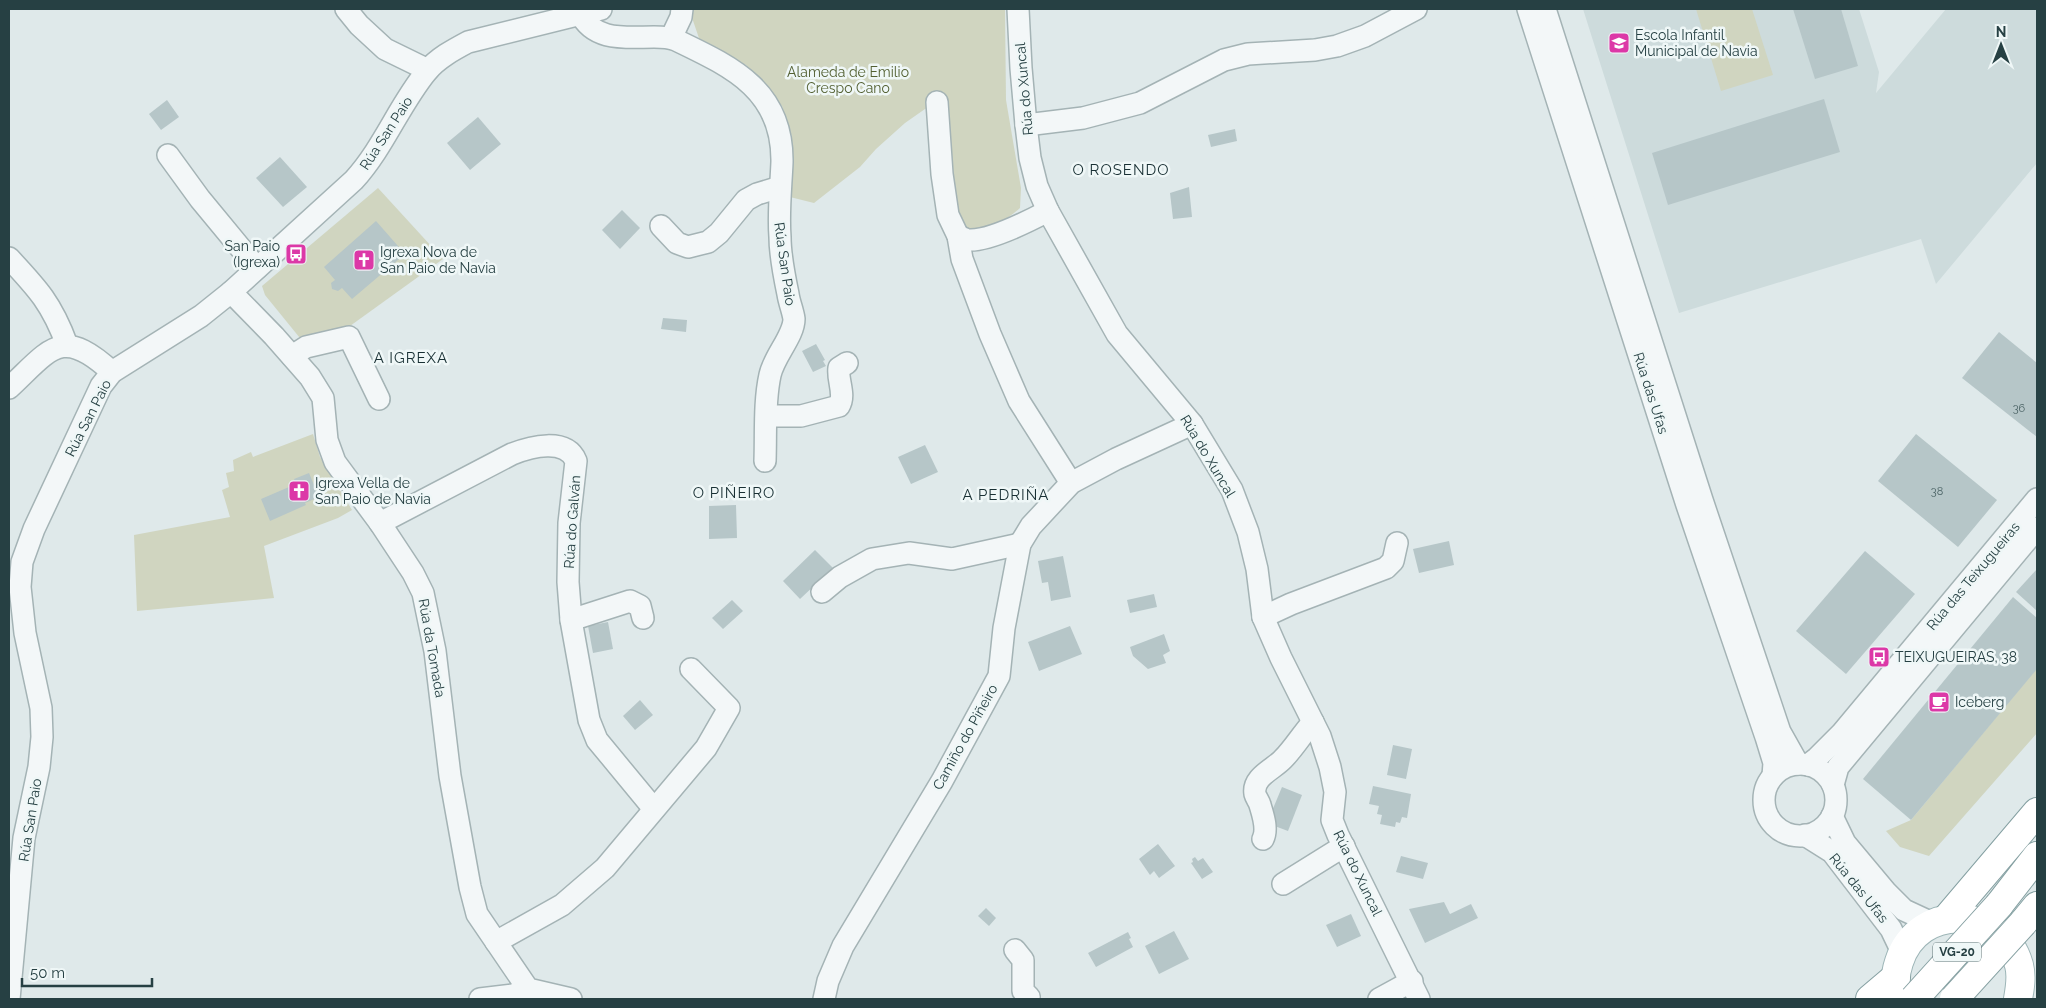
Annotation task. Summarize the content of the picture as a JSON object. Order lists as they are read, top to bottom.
{
  "streets": {
    "main road": ["VG-20"],
    "street": [
      "Rúa do Xuncal",
      "Rúa San Paio",
      "Rúa das Ufas",
      "Rúa do Galván",
      "Rúa das Teixugueiras",
      "Rúa da Tomada",
      "Camiño do Piñeiro"
    ]
  },
  "crossings": [
    ["Rúa do Xuncal", "Camiño do Piñeiro"],
    ["Rúa San Paio", "Rúa da Tomada"],
    ["Rúa das Ufas", "Rúa das Teixugueiras"],
    ["Rúa do Galván", "Rúa da Tomada"]
  ],
  "districts": [
    "O ROSENDO",
    "A IGREXA",
    "O PIÑEIRO",
    "A PEDRIÑA"
  ],
  "parks": ["Alameda de Emilio Crespo Cano"],
  "places": {
    "school or university": ["Escola Infantil Municipal de Navia"],
    "bus stop": ["San Paio (Igrexa)", "TEIXUGUEIRAS, 38"],
    "church": ["Igrexa Nova de San Paio de Navia", "Igrexa Vella de San Paio de Navia"],
    "cafe": ["Iceberg"]
  },
  "house_numbers": ["36", "38"],
  "scale_bar": "50 m",
  "north": "top"
}
